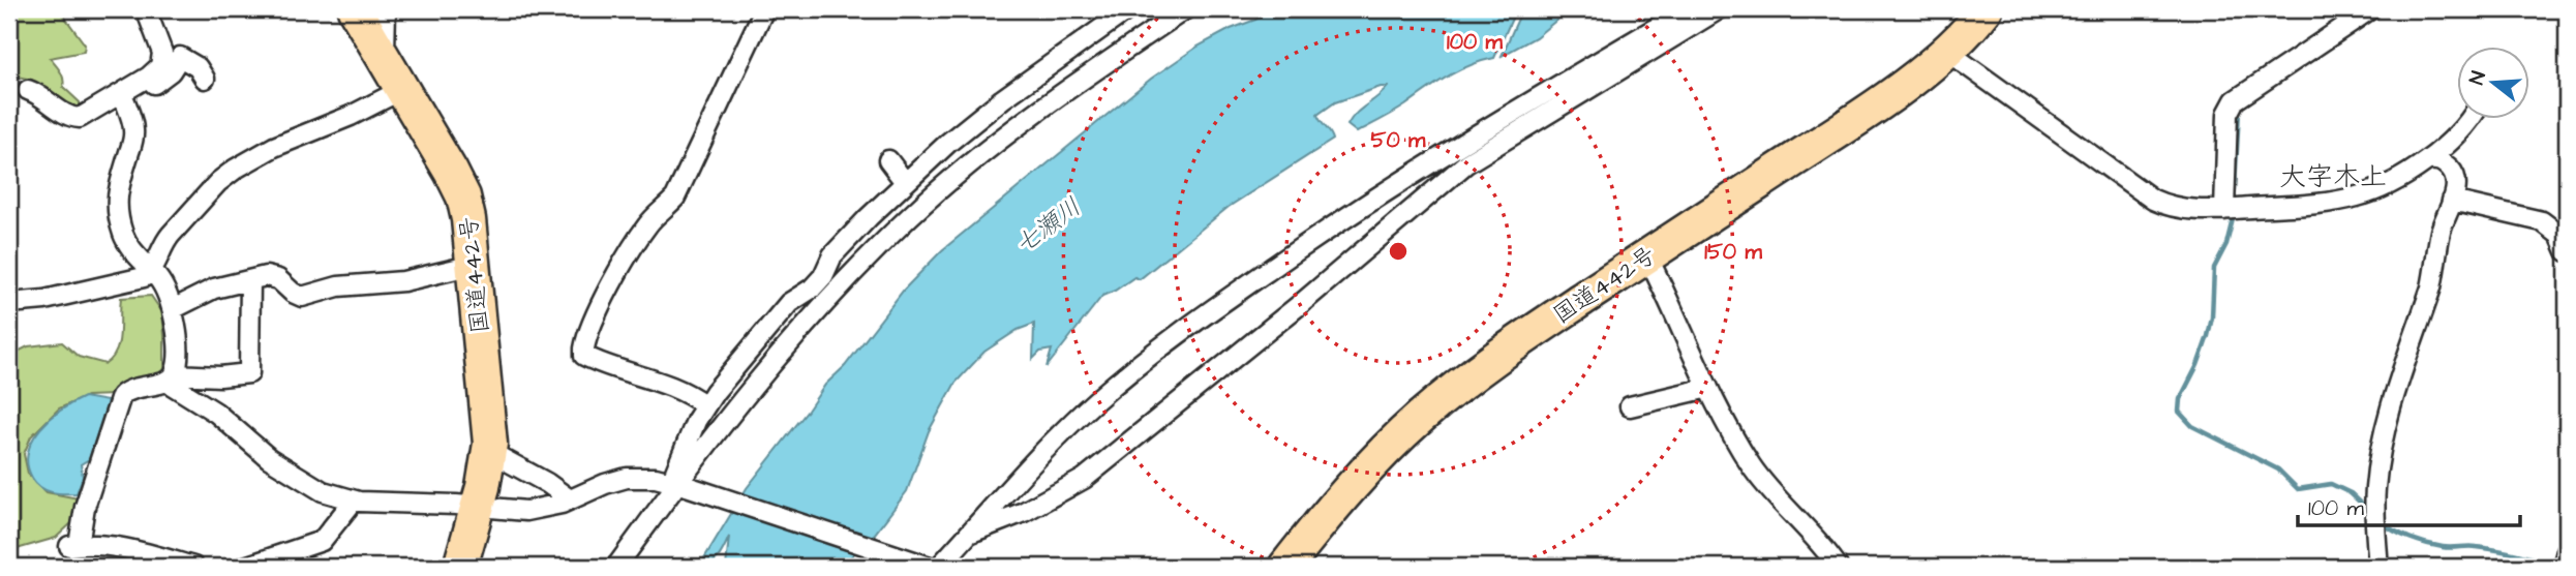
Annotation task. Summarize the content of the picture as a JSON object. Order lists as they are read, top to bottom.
{
  "streets": {
    "highway": ["国道442号"]
  },
  "districts": ["大字木上"],
  "water": ["七瀬川"],
  "scale_bar": "100 m",
  "north": "left",
  "rings": ["100 m", "50 m", "150 m"]
}
